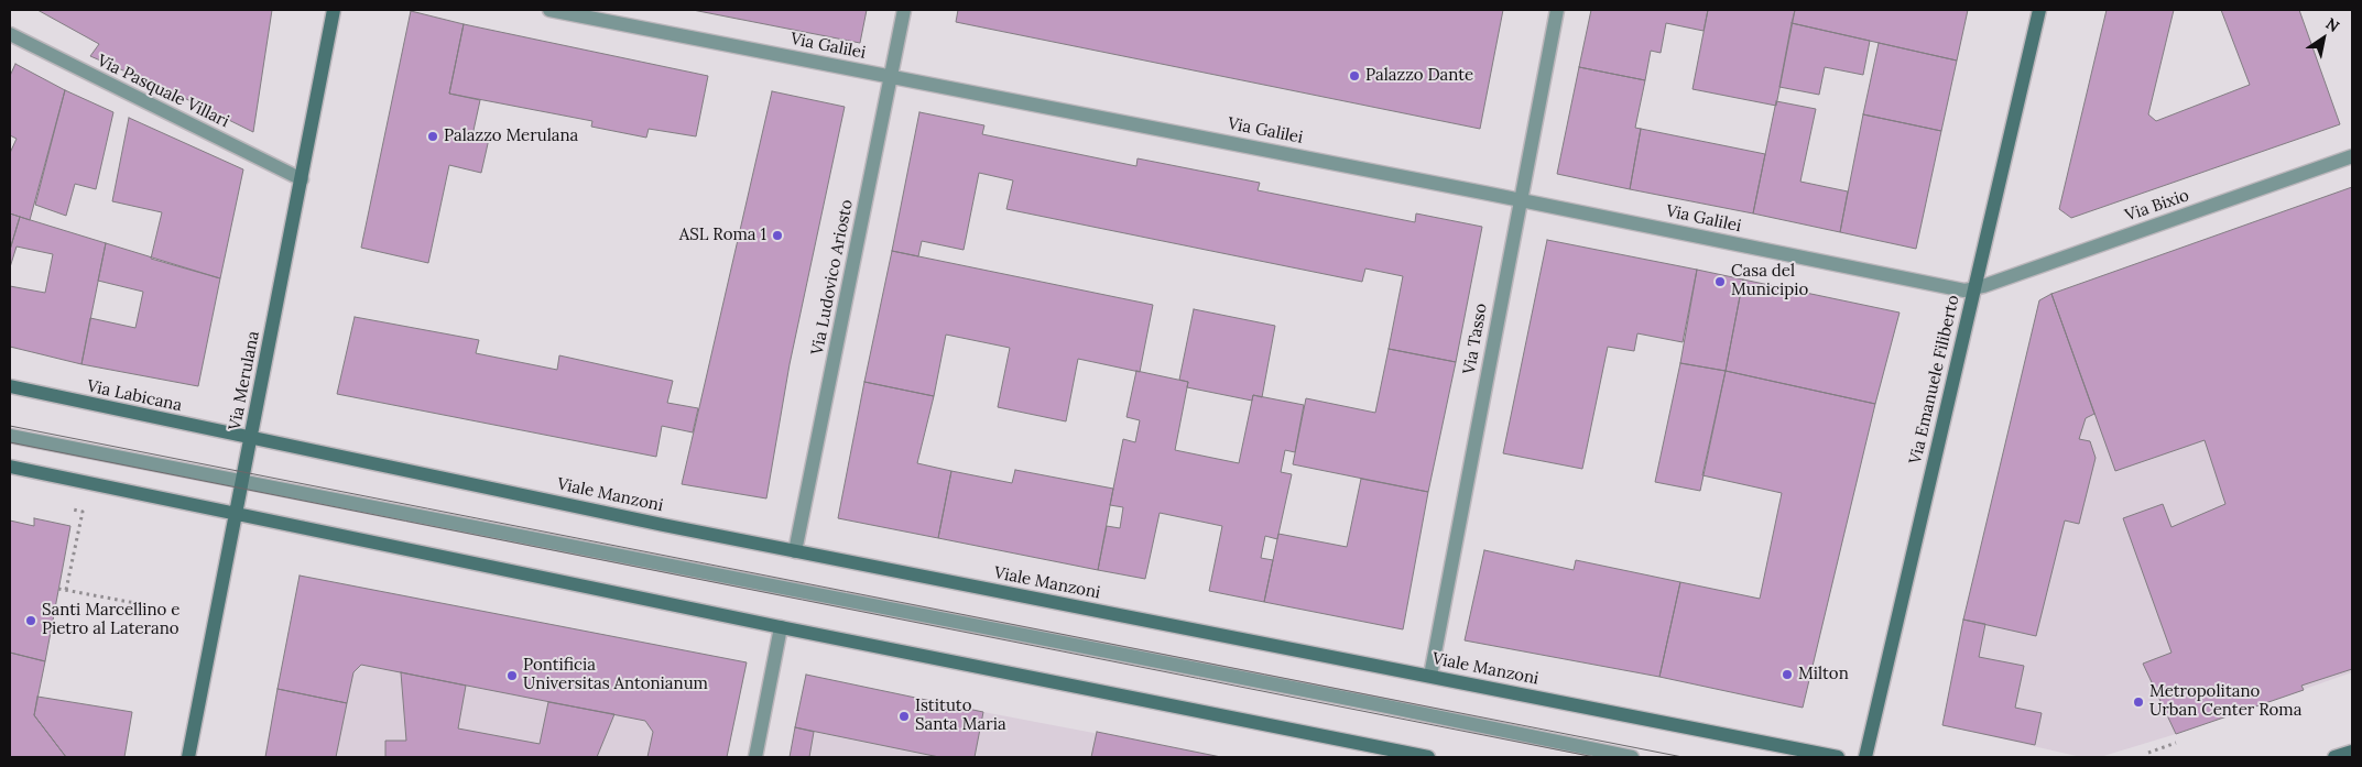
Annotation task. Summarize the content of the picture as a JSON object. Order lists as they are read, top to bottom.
{
  "streets": {
    "main road": [
      "Via Emanuele Filiberto",
      "Via Merulana",
      "Via Labicana",
      "Viale Manzoni"
    ],
    "street": [
      "Via Galilei",
      "Via Pasquale Villari",
      "Via Bixio",
      "Via Ludovico Ariosto",
      "Via Tasso"
    ]
  },
  "crossings": [
    ["Via Galilei", "Via Bixio"],
    ["Via Galilei", "Via Ludovico Ariosto"],
    ["Via Galilei", "Via Tasso"],
    ["Via Galilei", "Via Emanuele Filiberto"],
    ["Via Pasquale Villari", "Via Merulana"],
    ["Via Bixio", "Via Emanuele Filiberto"],
    ["Via Ludovico Ariosto", "Viale Manzoni"],
    ["Via Tasso", "Viale Manzoni"],
    ["Via Merulana", "Via Labicana"],
    ["Via Merulana", "Viale Manzoni"],
    ["Via Labicana", "Viale Manzoni"]
  ],
  "places": [
    "Palazzo Dante",
    "Palazzo Merulana",
    "ASL Roma 1",
    "Casa del Municipio",
    "Santi Marcellino e Pietro al Laterano",
    "Milton",
    "Pontificia Universitas Antonianum",
    "Metropolitano Urban Center Roma",
    "Istituto Santa Maria"
  ],
  "north": "top right"
}
